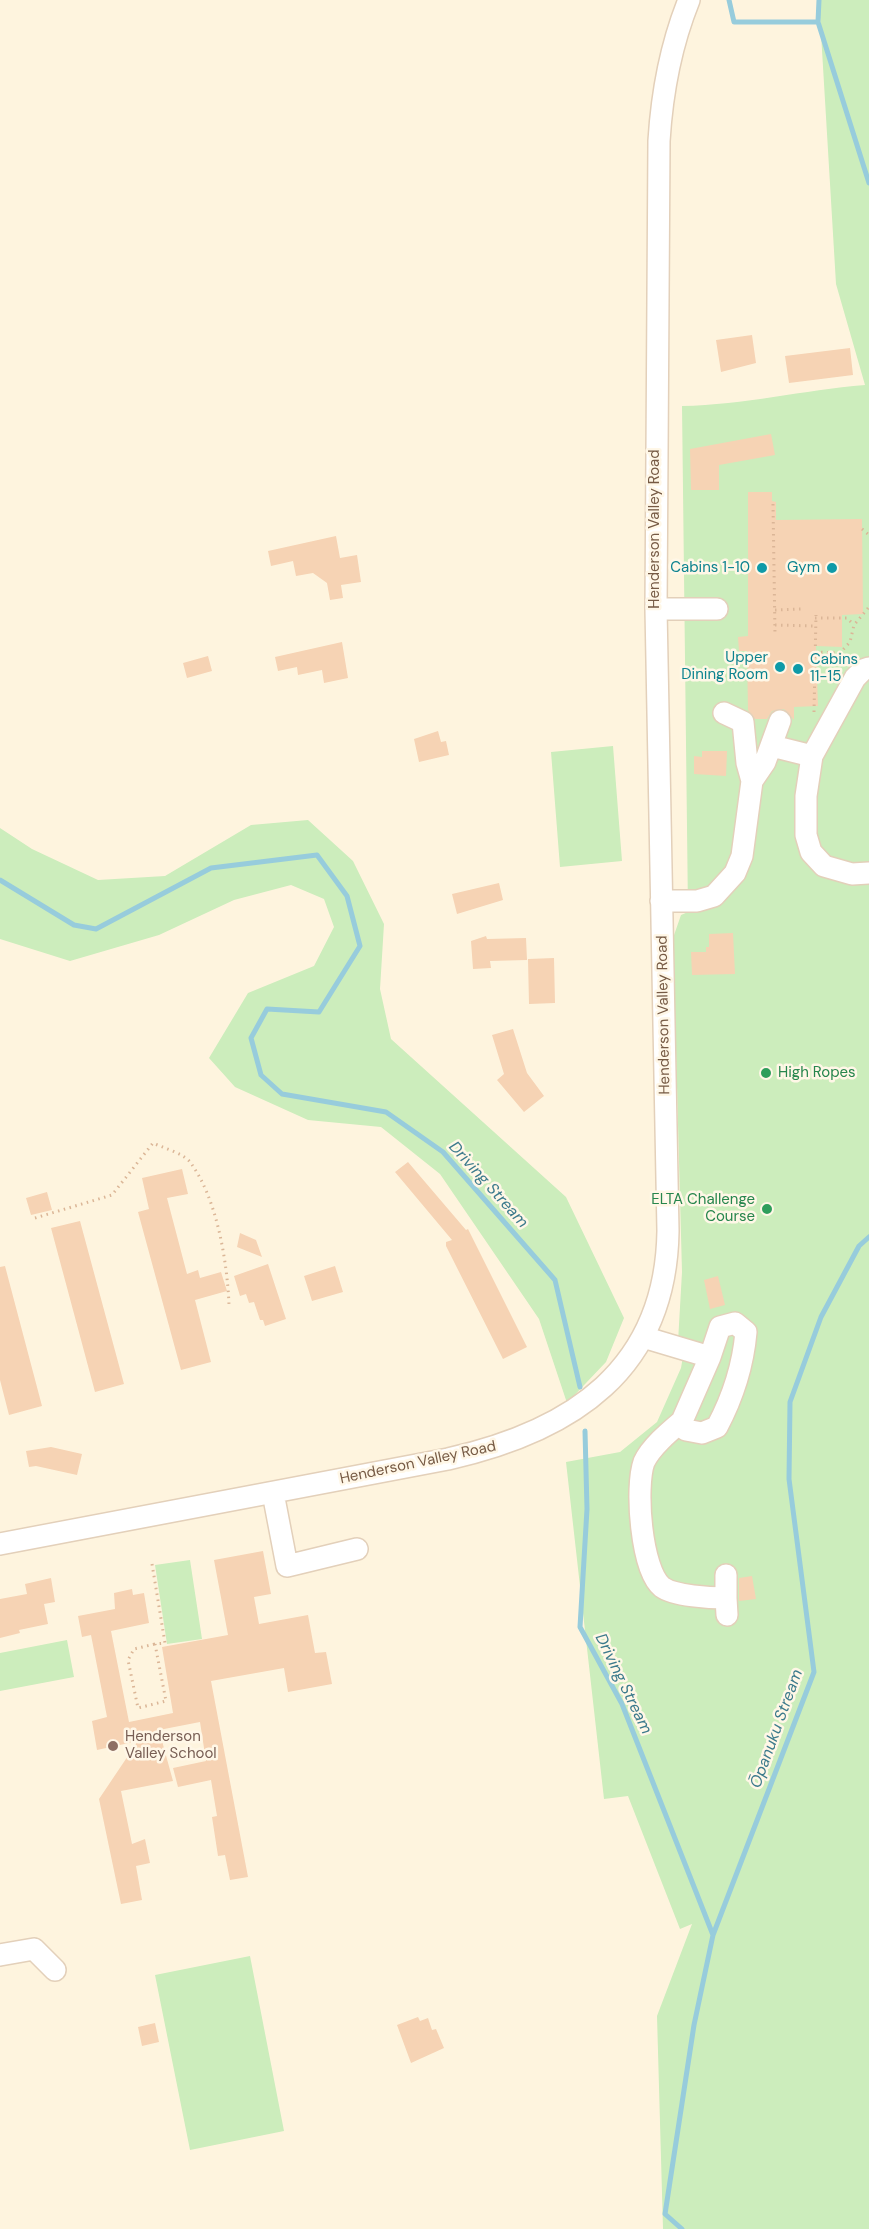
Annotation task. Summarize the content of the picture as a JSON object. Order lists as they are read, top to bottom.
{
  "streets": {
    "street": ["Henderson Valley Road"]
  },
  "water": ["Driving Stream", "Ōpanuku Stream"],
  "places": [
    "Cabins 1-10",
    "Gym",
    "Upper Dining Room",
    "Cabins 11-15",
    "High Ropes",
    "ELTA Challenge Course",
    "Henderson Valley School"
  ]
}
